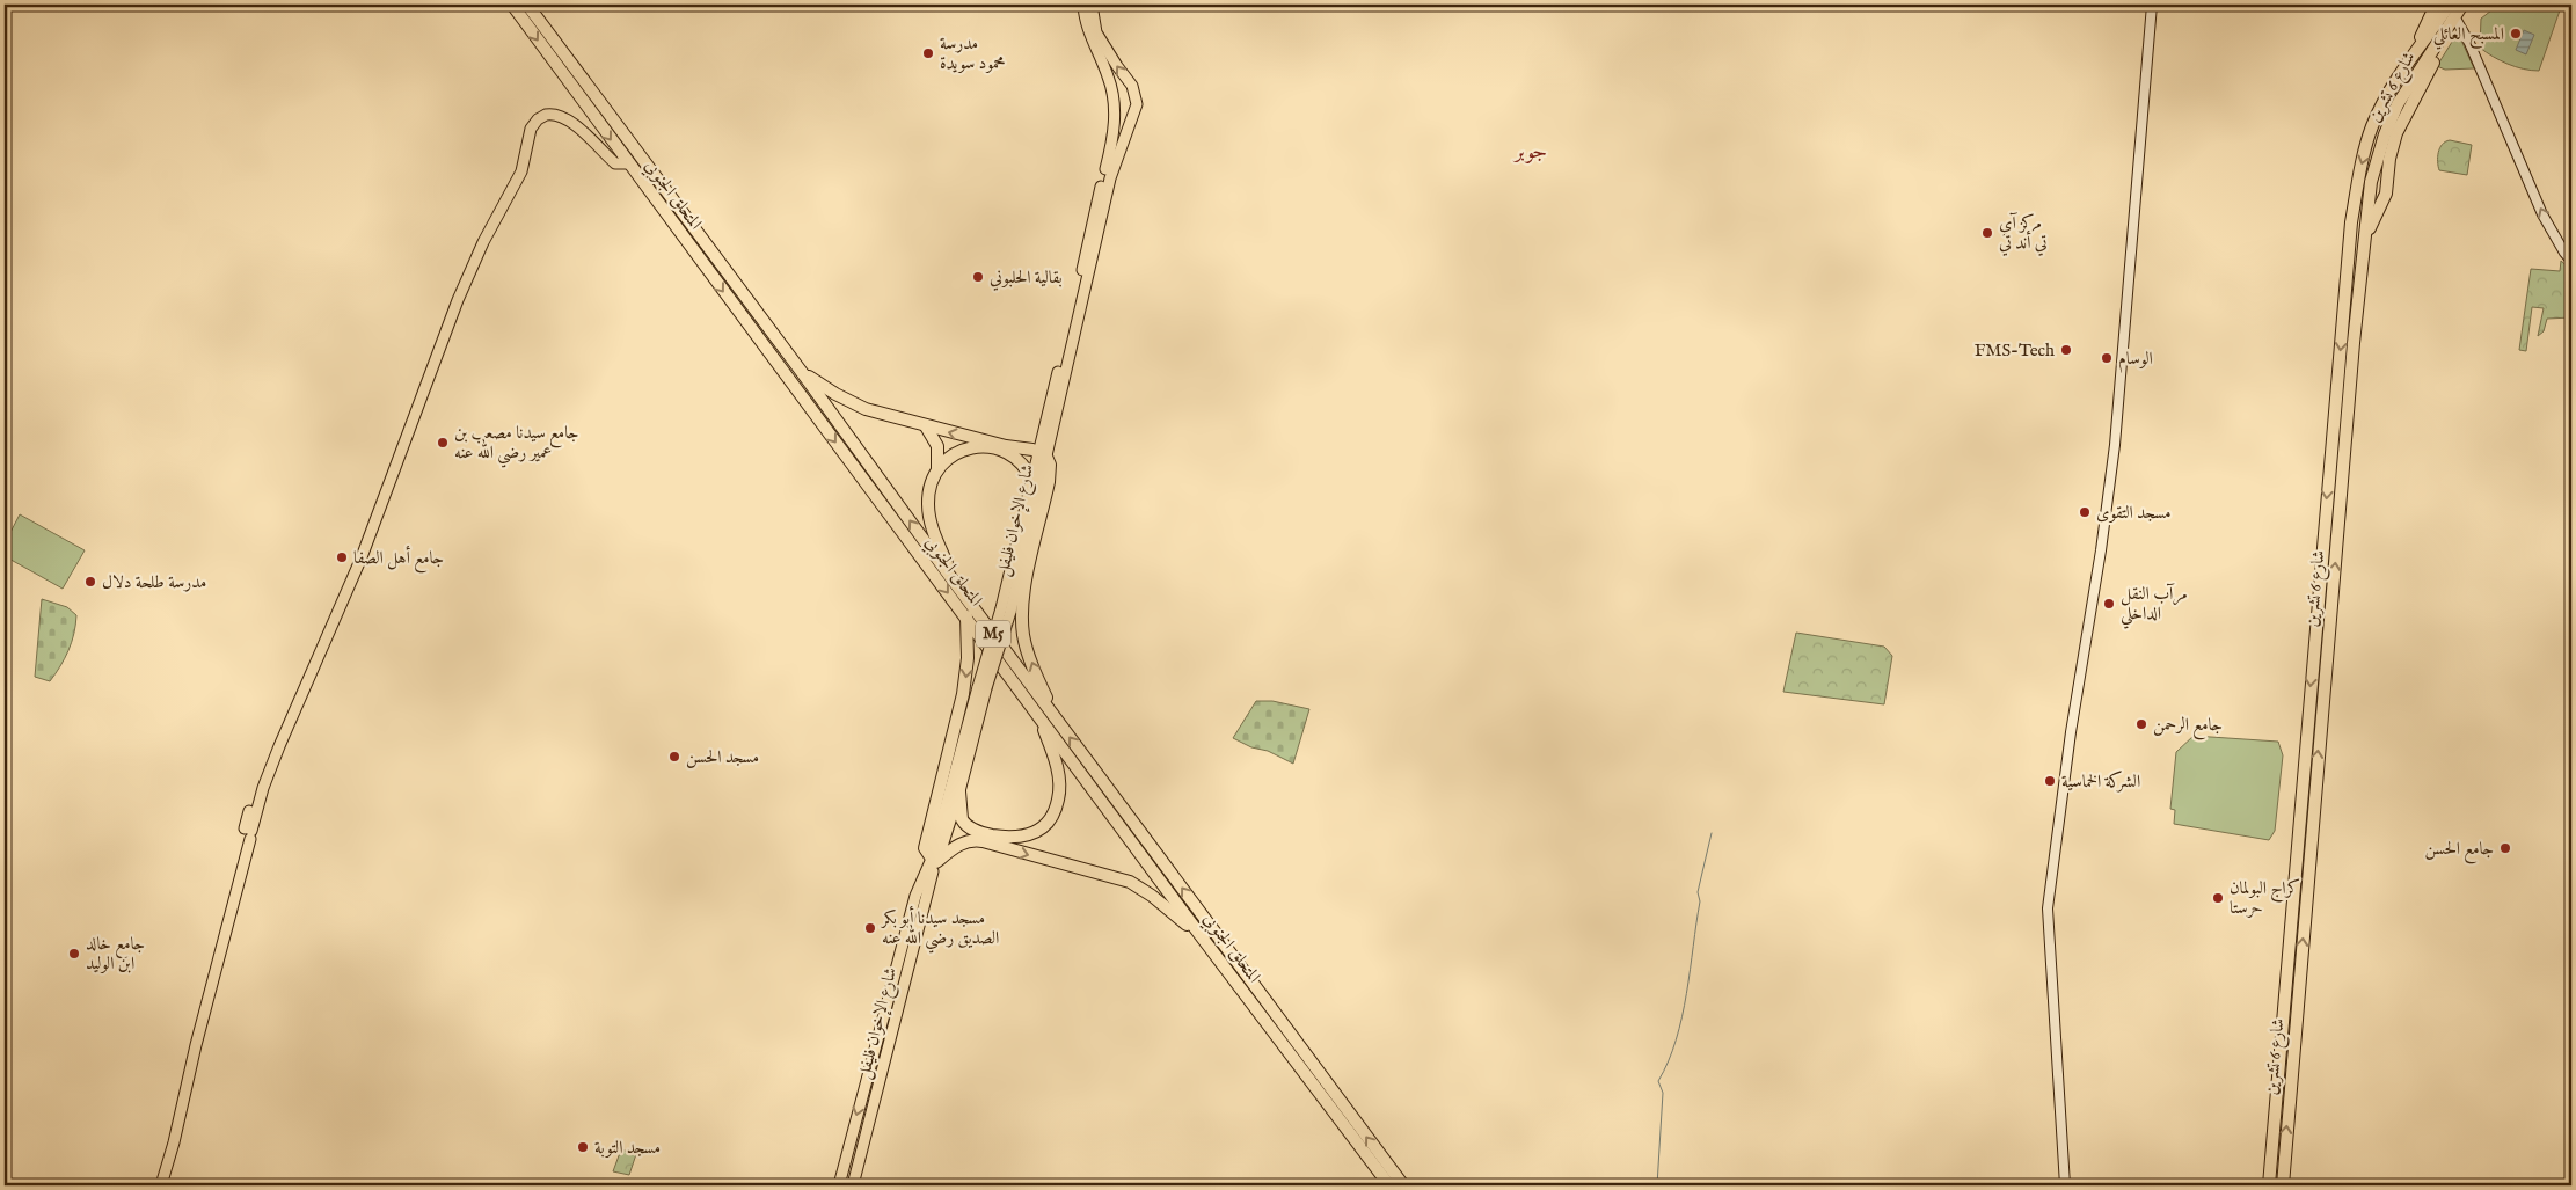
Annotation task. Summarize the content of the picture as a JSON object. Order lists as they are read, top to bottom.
{
  "streets": {
    "highway": ["شارع 6 تشرين", "المتحلق الجنوبي", "M5"],
    "main road": ["شارع الإخوان فليفل"]
  },
  "districts": ["جوبر"],
  "places": [
    "المسبح العائلي",
    "مدرسة محمود سويدة",
    "مركز آي تي أند تي",
    "بقالية الحلبوني",
    "FMS-Tech",
    "الوسام",
    "جامع سيدنا مصعب بن عمير رضي الله عنه",
    "مسجد التقوى",
    "جامع أهل الصفا",
    "مدرسة طلحة دلال",
    "مرآب النقل الداخلي",
    "جامع الرحمن",
    "مسجد الحسن",
    "الشركة الخماسية",
    "جامع الحسن",
    "كراج البولمان حرستا",
    "مسجد سيدنا أبو بكر الصديق رضي الله عنه",
    "جامع خالد ابن الوليد",
    "مسجد التوبة"
  ]
}
